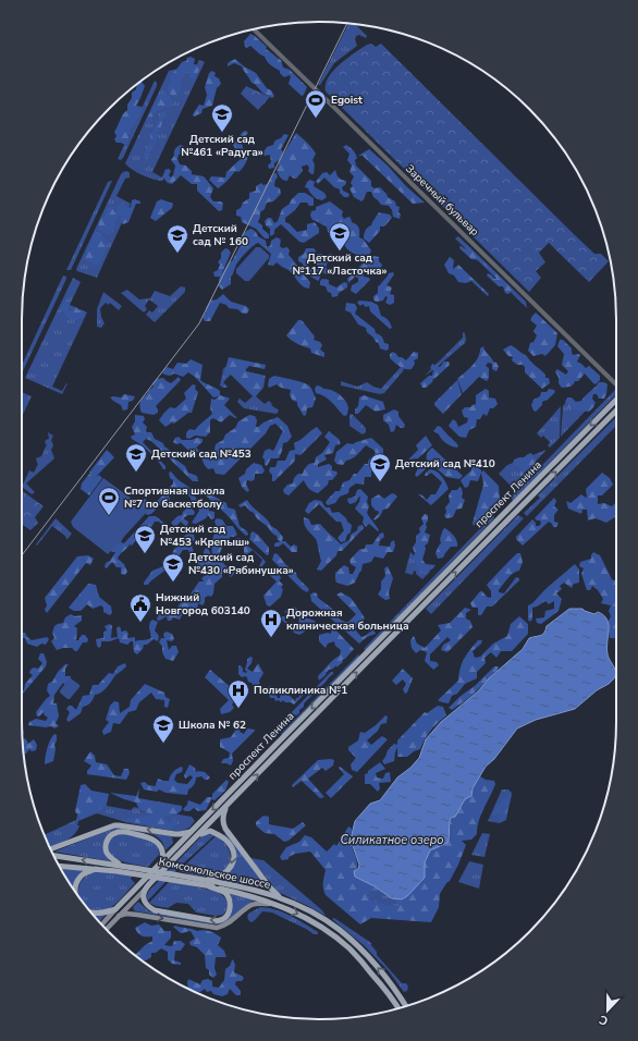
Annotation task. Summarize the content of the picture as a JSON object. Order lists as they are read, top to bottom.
{
  "streets": {
    "main road": ["проспект Ленина", "Комсомольское шоссе"],
    "street": ["Заречный бульвар"]
  },
  "water": ["Силикатное озеро"],
  "places": {
    "sports": ["Egoist", "Спортивная школа №7 по баскетболу"],
    "school or university": [
      "Детский сад №461 «Радуга»",
      "Детский сад №117 «Ласточка»",
      "Детский сад № 160",
      "Детский сад №453",
      "Детский сад №410",
      "Детский сад №453 «Крепыш»",
      "Детский сад №430 «Рябинушка»",
      "Школа № 62"
    ],
    "public building": ["Нижний Новгород 603140"],
    "hospital": ["Дорожная клиническая больница", "Поликлиника №1"]
  },
  "north": "bottom"
}
